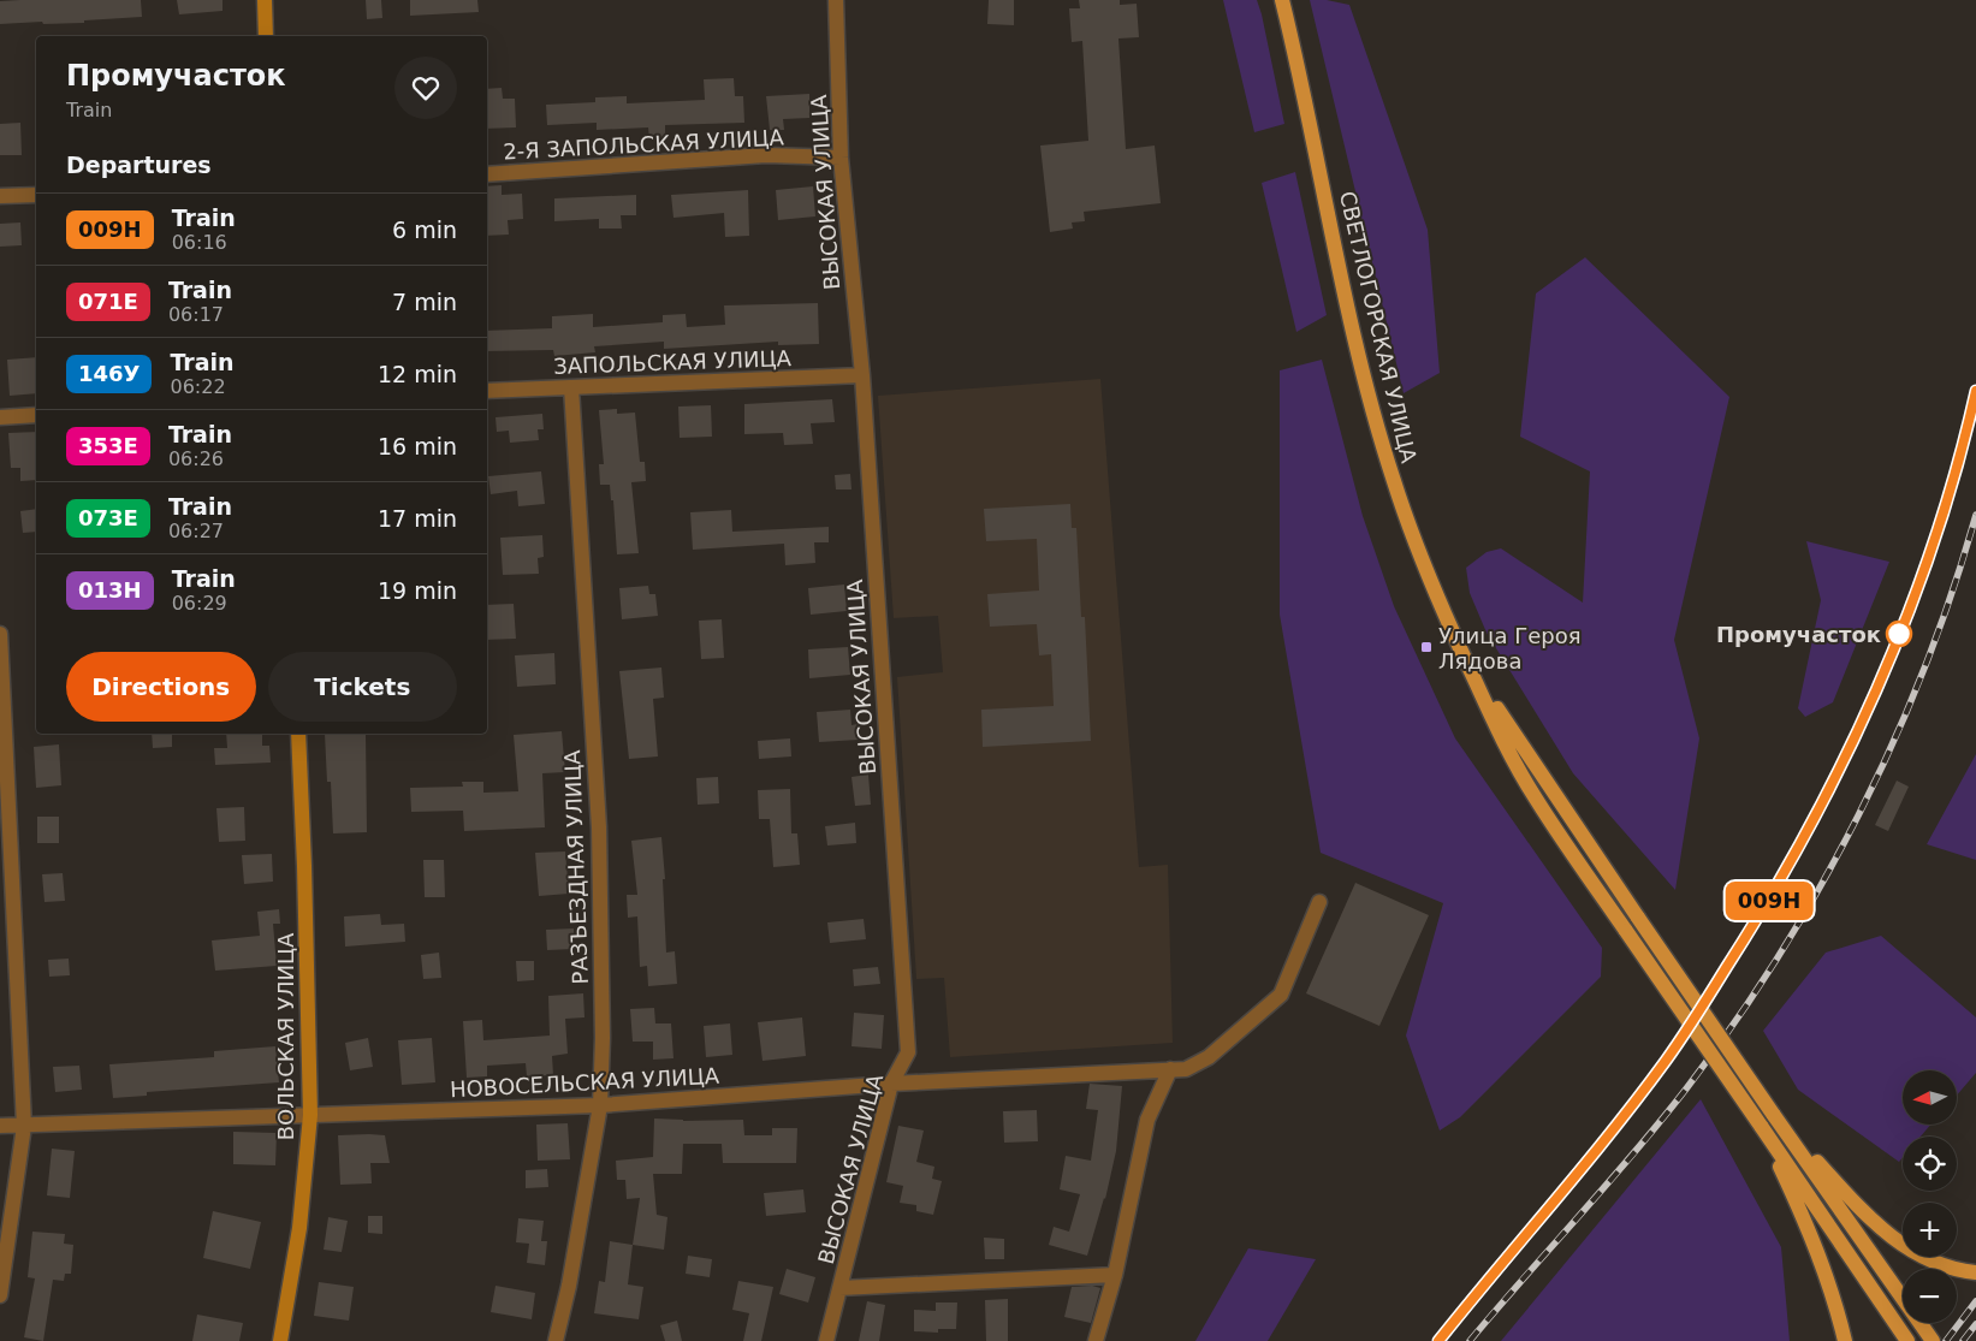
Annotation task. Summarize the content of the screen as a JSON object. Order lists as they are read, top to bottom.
{
  "streets": {
    "main road": ["СВЕТЛОГОРСКАЯ УЛИЦА"],
    "street": [
      "2-Я ЗАПОЛЬСКАЯ УЛИЦА",
      "ВЫСОКАЯ УЛИЦА",
      "ЗАПОЛЬСКАЯ УЛИЦА",
      "РАЗЪЕЗДНАЯ УЛИЦА",
      "ВОЛЬСКАЯ УЛИЦА",
      "НОВОСЕЛЬСКАЯ УЛИЦА"
    ]
  },
  "crossings": [
    ["2-Я ЗАПОЛЬСКАЯ УЛИЦА", "ВЫСОКАЯ УЛИЦА"],
    ["ВЫСОКАЯ УЛИЦА", "ЗАПОЛЬСКАЯ УЛИЦА"],
    ["ВЫСОКАЯ УЛИЦА", "НОВОСЕЛЬСКАЯ УЛИЦА"],
    ["ЗАПОЛЬСКАЯ УЛИЦА", "РАЗЪЕЗДНАЯ УЛИЦА"],
    ["РАЗЪЕЗДНАЯ УЛИЦА", "НОВОСЕЛЬСКАЯ УЛИЦА"],
    ["ВОЛЬСКАЯ УЛИЦА", "НОВОСЕЛЬСКАЯ УЛИЦА"]
  ],
  "places": {
    "other": ["Промучасток"],
    "transit": ["Улица Героя Лядова"]
  },
  "north": "left",
  "page": {
    "on_map": "009Н",
    "heading": [
      ["Промучасток", "Train"],
      "Departures"
    ],
    "list": [
      {
        "mark": "009Н",
        "name": "Train",
        "note": "06:16",
        "value": "6 min"
      },
      {
        "mark": "071Е",
        "name": "Train",
        "note": "06:17",
        "value": "7 min"
      },
      {
        "mark": "146У",
        "name": "Train",
        "note": "06:22",
        "value": "12 min"
      },
      {
        "mark": "353Е",
        "name": "Train",
        "note": "06:26",
        "value": "16 min"
      },
      {
        "mark": "073Е",
        "name": "Train",
        "note": "06:27",
        "value": "17 min"
      },
      {
        "mark": "013Н",
        "name": "Train",
        "note": "06:29",
        "value": "19 min"
      }
    ],
    "buttons": ["Directions", "Tickets"],
    "map_buttons": ["+", "−"]
  }
}
